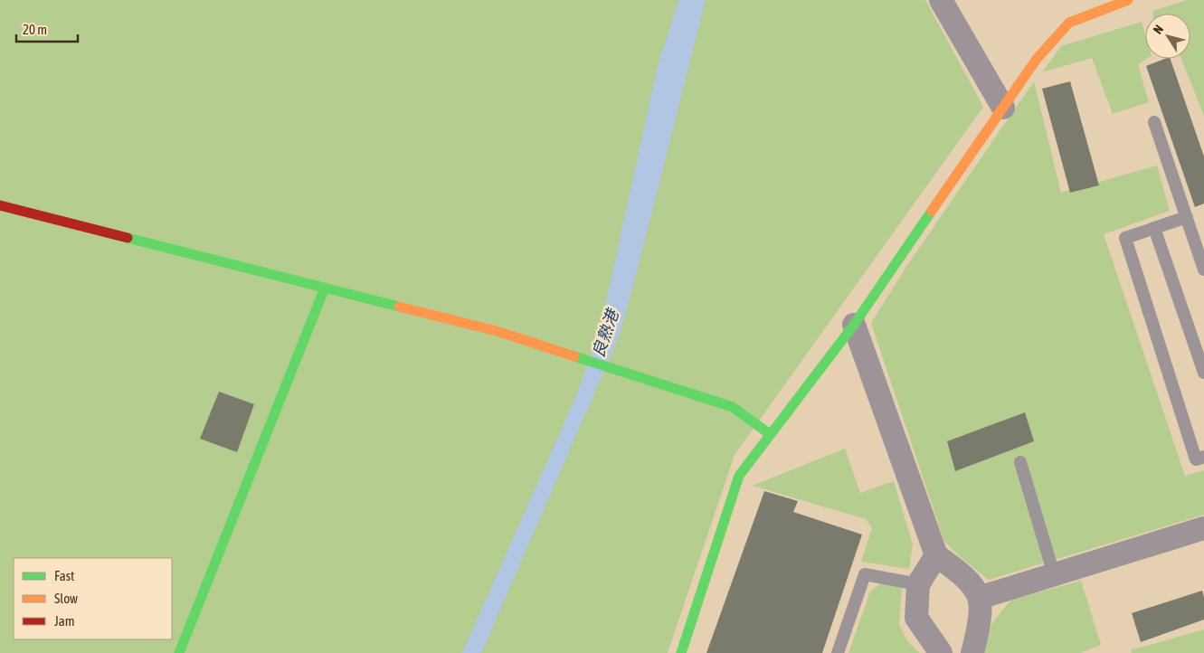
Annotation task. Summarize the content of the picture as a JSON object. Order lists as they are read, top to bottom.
{
  "water": ["良熟港"],
  "legend": ["Fast", "Slow", "Jam"],
  "scale_bar": "20 m",
  "north": "top left"
}
